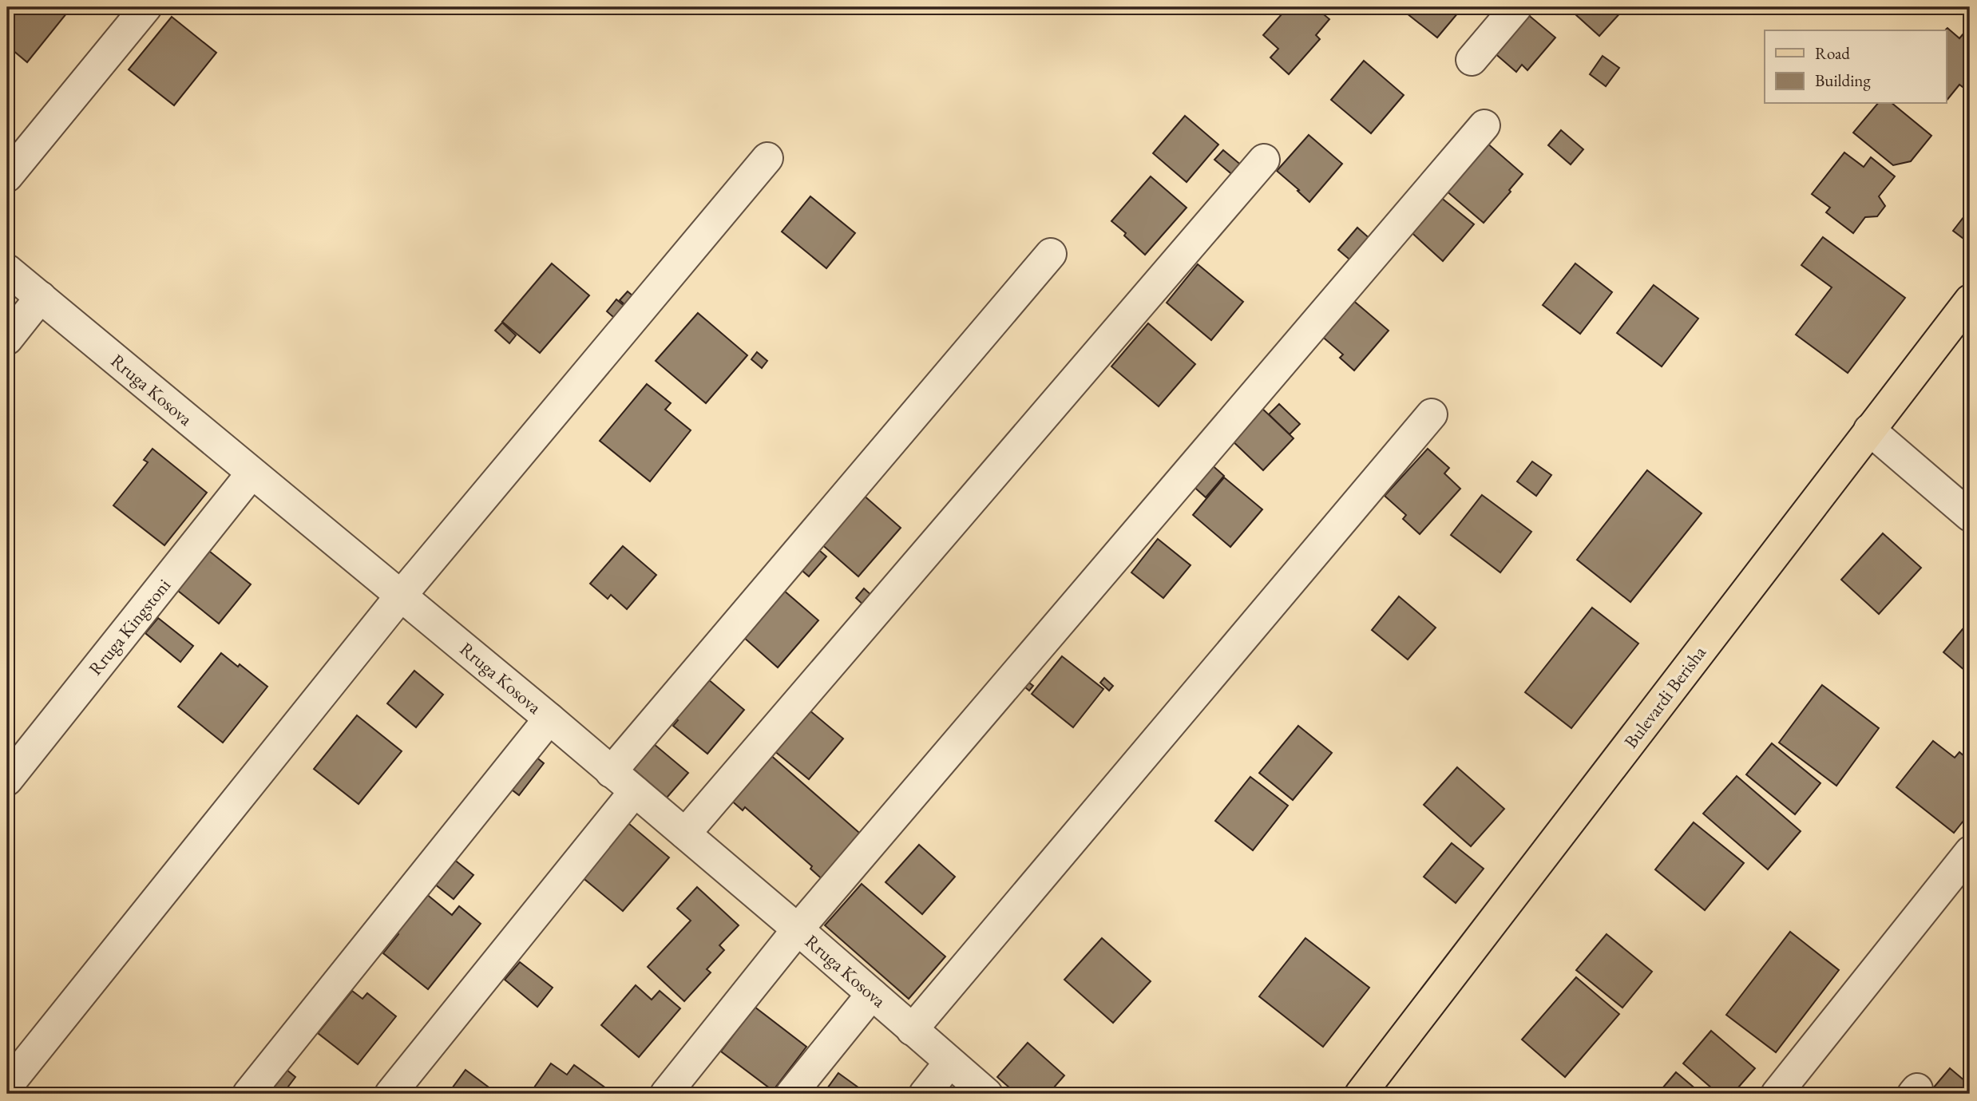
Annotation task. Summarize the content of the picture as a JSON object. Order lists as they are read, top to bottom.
{
  "streets": {
    "main road": ["Bulevardi Berisha"],
    "street": ["Rruga Kosova", "Rruga Kingstoni"]
  },
  "crossings": [
    ["Rruga Kosova", "Rruga Kingstoni"]
  ],
  "legend": ["Road", "Building"]
}
